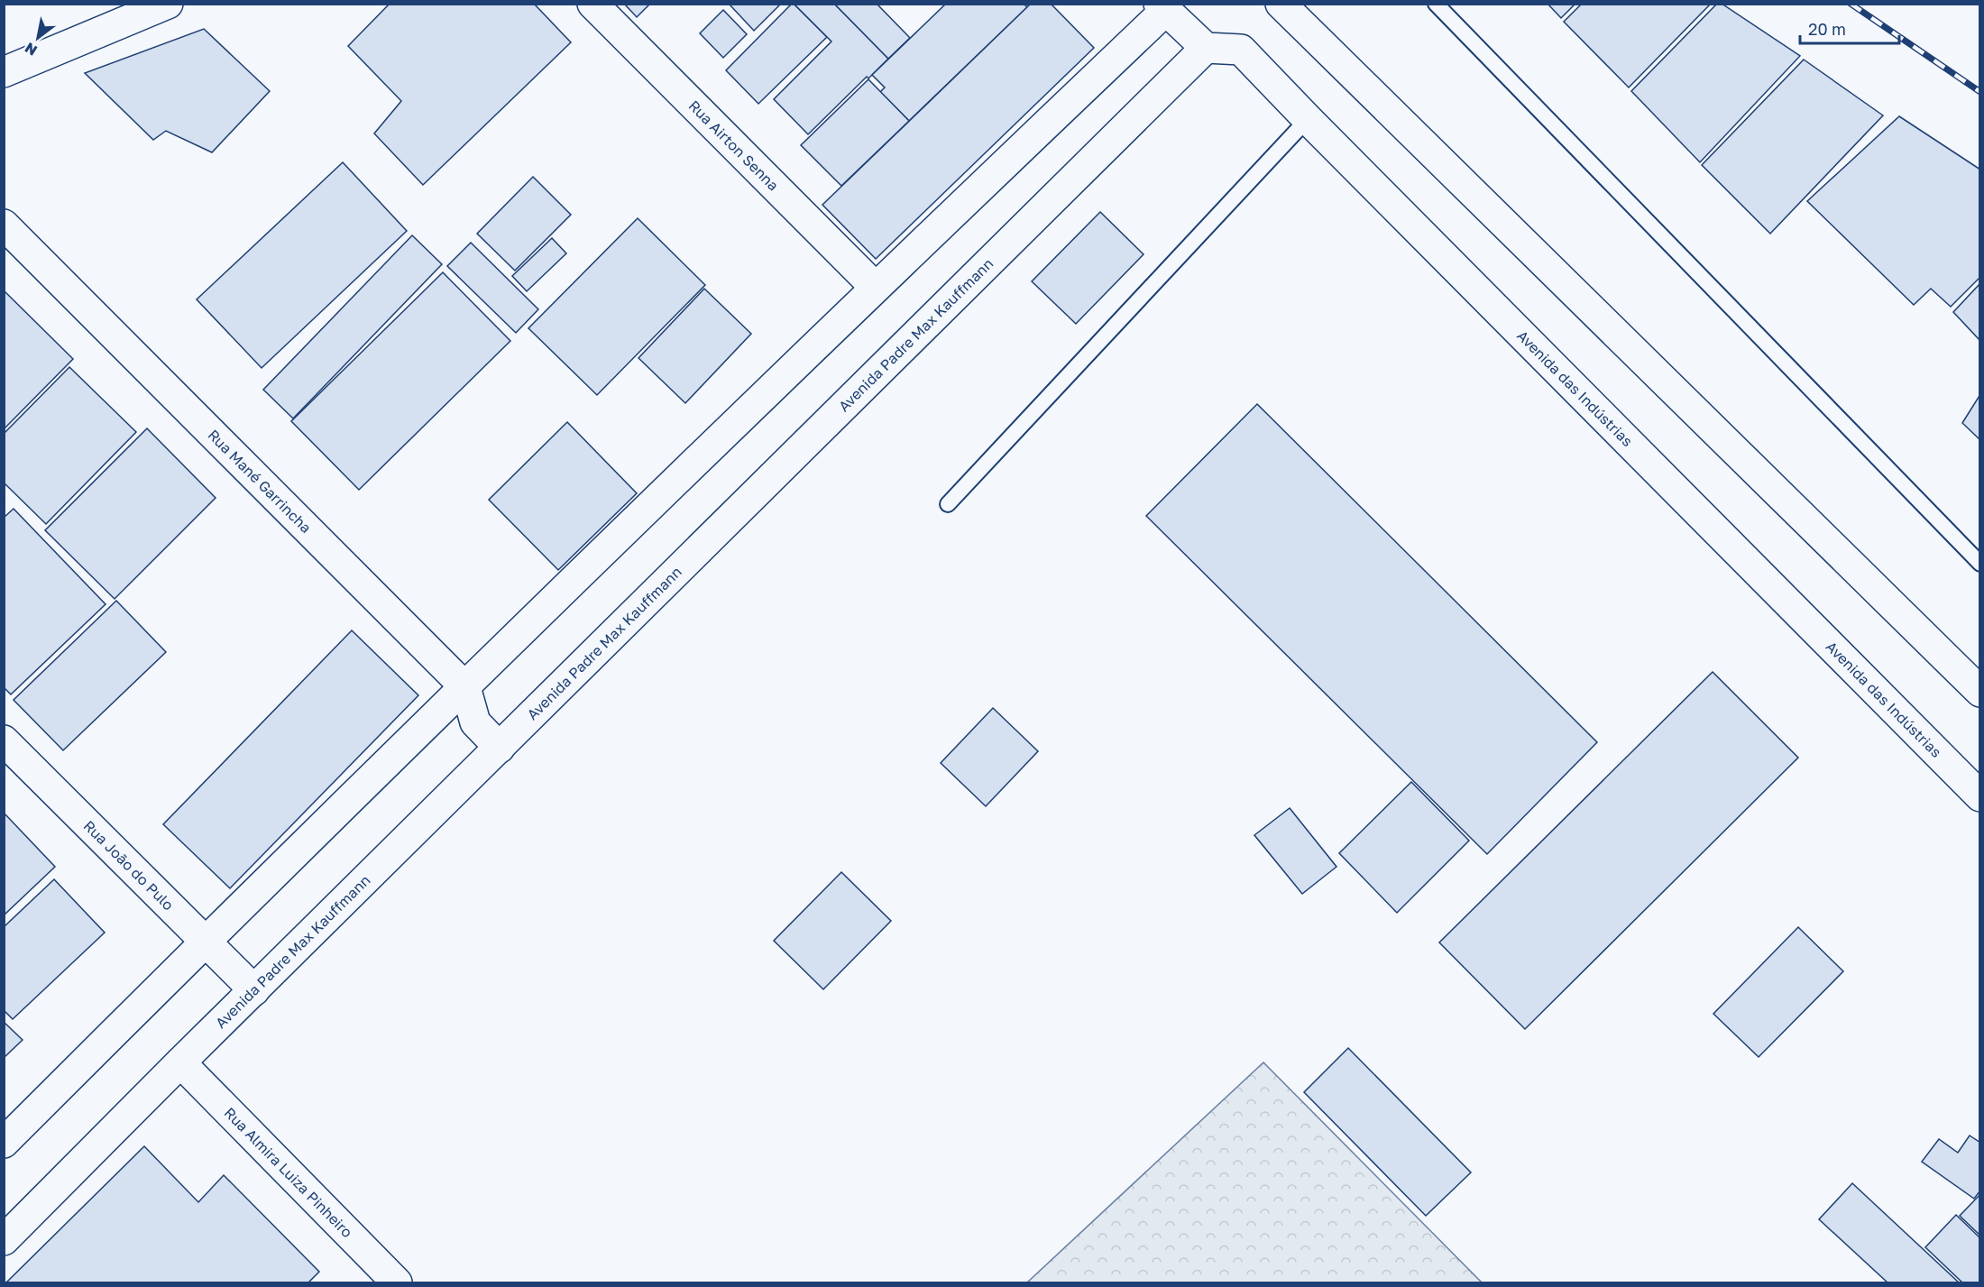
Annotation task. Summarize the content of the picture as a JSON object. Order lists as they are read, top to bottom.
{
  "streets": {
    "street": [
      "Rua Airton Senna",
      "Avenida Padre Max Kauffmann",
      "Avenida das Indústrias",
      "Rua Mané Garrincha",
      "Rua João do Pulo",
      "Rua Almira Luiza Pinheiro"
    ]
  },
  "crossings": [
    ["Avenida Padre Max Kauffmann", "Avenida das Indústrias"],
    ["Avenida Padre Max Kauffmann", "Rua Mané Garrincha"],
    ["Avenida Padre Max Kauffmann", "Rua João do Pulo"],
    ["Avenida Padre Max Kauffmann", "Rua Almira Luiza Pinheiro"]
  ],
  "scale_bar": "20 m",
  "north": "bottom left"
}
